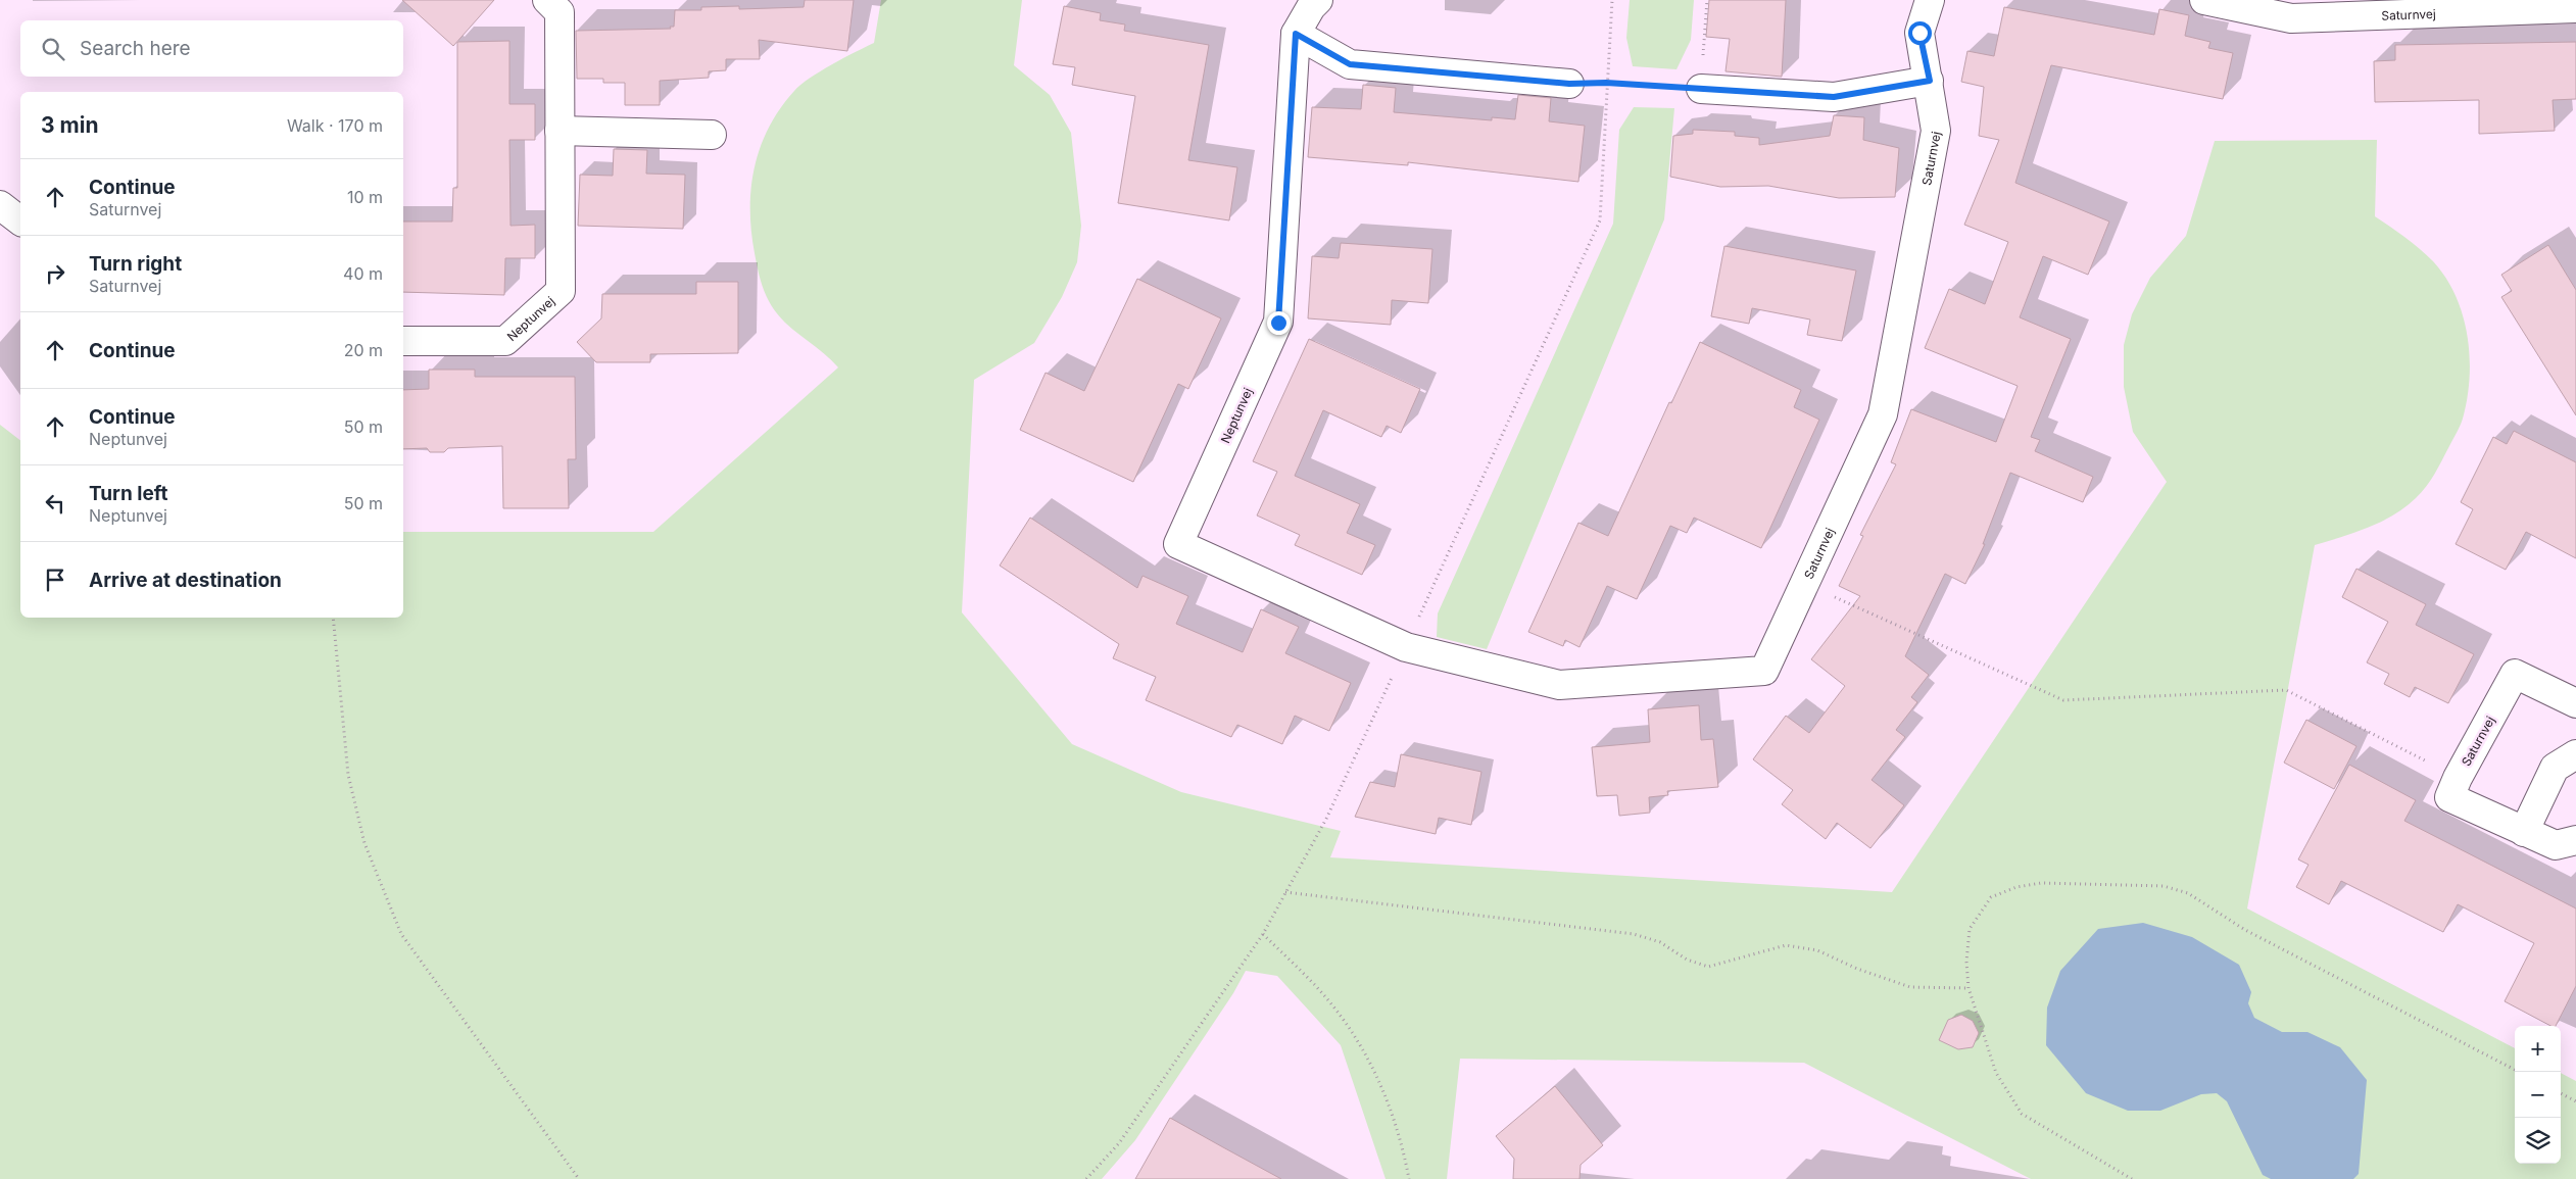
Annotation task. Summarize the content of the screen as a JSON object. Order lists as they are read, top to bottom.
{
  "streets": {
    "street": ["Saturnvej", "Neptunvej"]
  },
  "crossings": [
    ["Saturnvej", "Neptunvej"]
  ],
  "page": {
    "search": "Search here",
    "heading": ["3 min", "Walk · 170 m"],
    "list": [
      ["Continue", "Saturnvej", "10 m"],
      ["Turn right", "Saturnvej", "40 m"],
      ["Continue", "20 m"],
      ["Continue", "Neptunvej", "50 m"],
      ["Turn left", "Neptunvej", "50 m"],
      "Arrive at destination"
    ],
    "map_buttons": ["+", "−"]
  }
}
